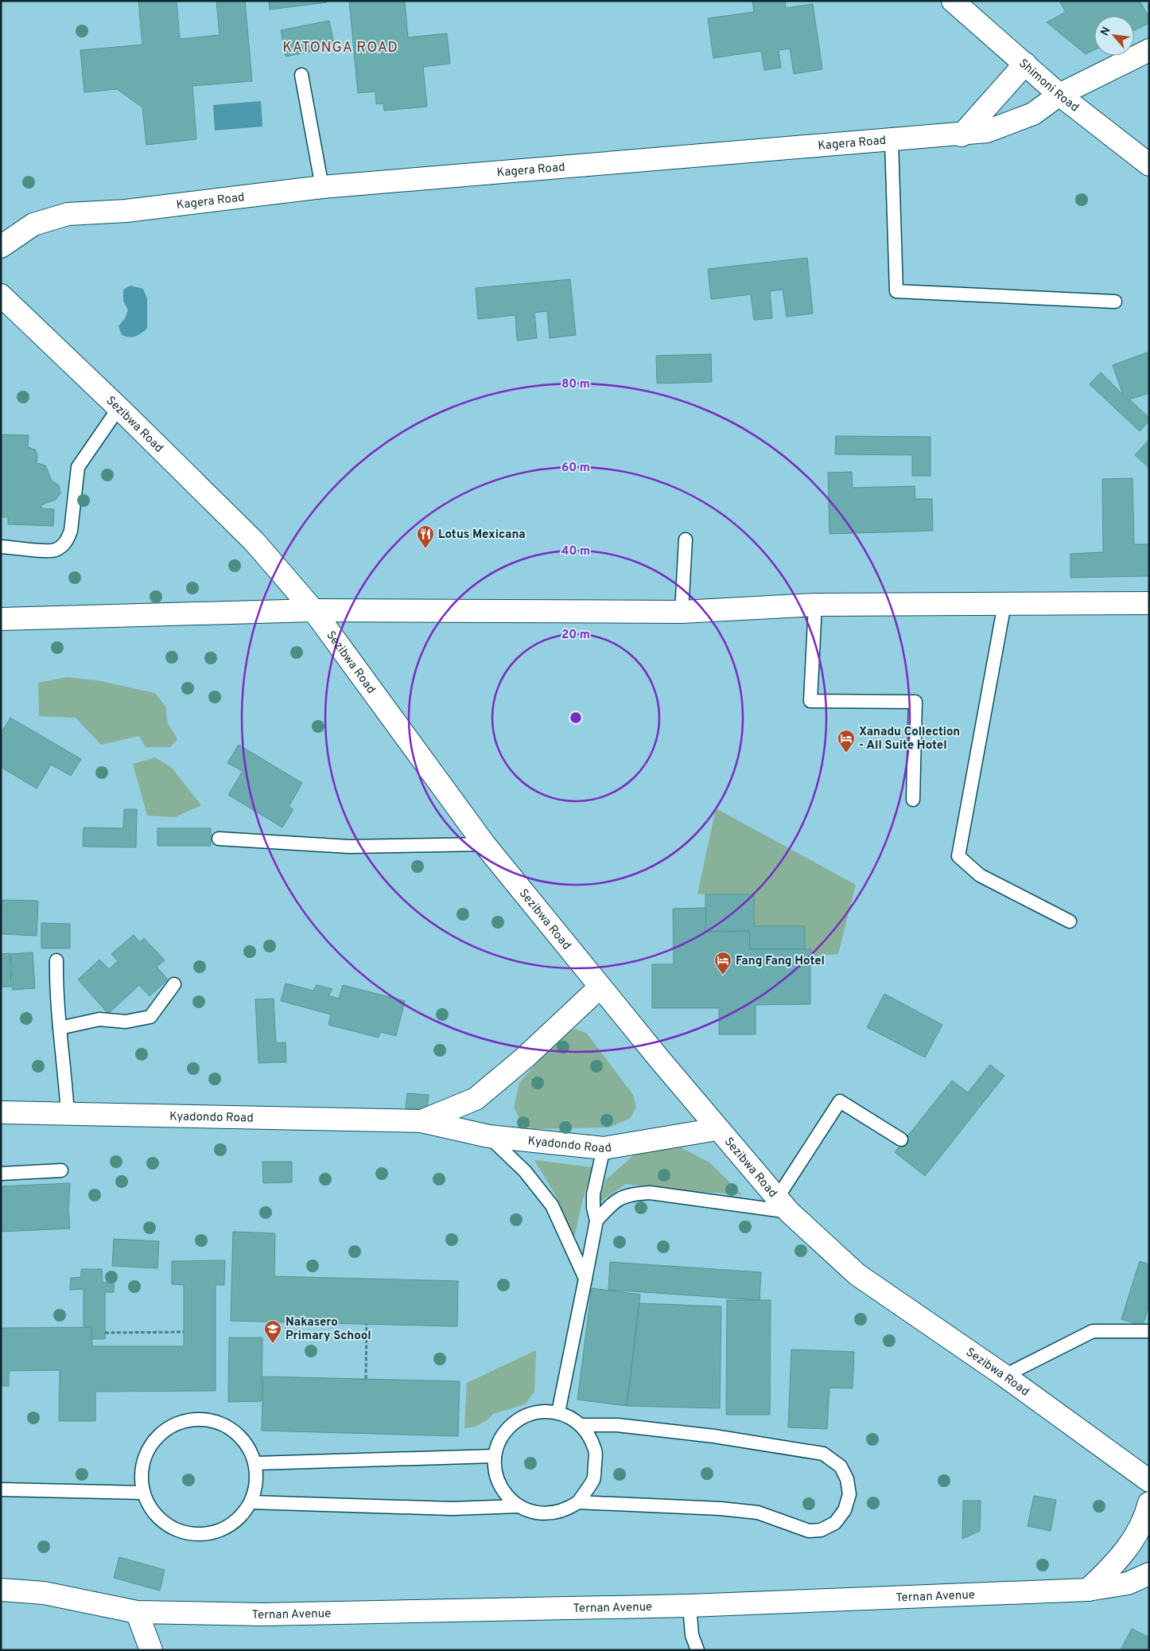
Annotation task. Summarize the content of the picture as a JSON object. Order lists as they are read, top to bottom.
{
  "streets": {
    "street": [
      "Shimoni Road",
      "Kagera Road",
      "Sezibwa Road",
      "Kyadondo Road",
      "Ternan Avenue"
    ]
  },
  "crossings": [
    ["Shimoni Road", "Kagera Road"],
    ["Sezibwa Road", "Kyadondo Road"]
  ],
  "districts": ["KATONGA ROAD"],
  "places": {
    "restaurant": ["Lotus Mexicana"],
    "hotel": ["Xanadu Collection - All Suite Hotel", "Fang Fang Hotel"],
    "school or university": ["Nakasero Primary School"]
  },
  "north": "top left",
  "rings": [
    "80 m",
    "60 m",
    "40 m",
    "20 m"
  ]
}
